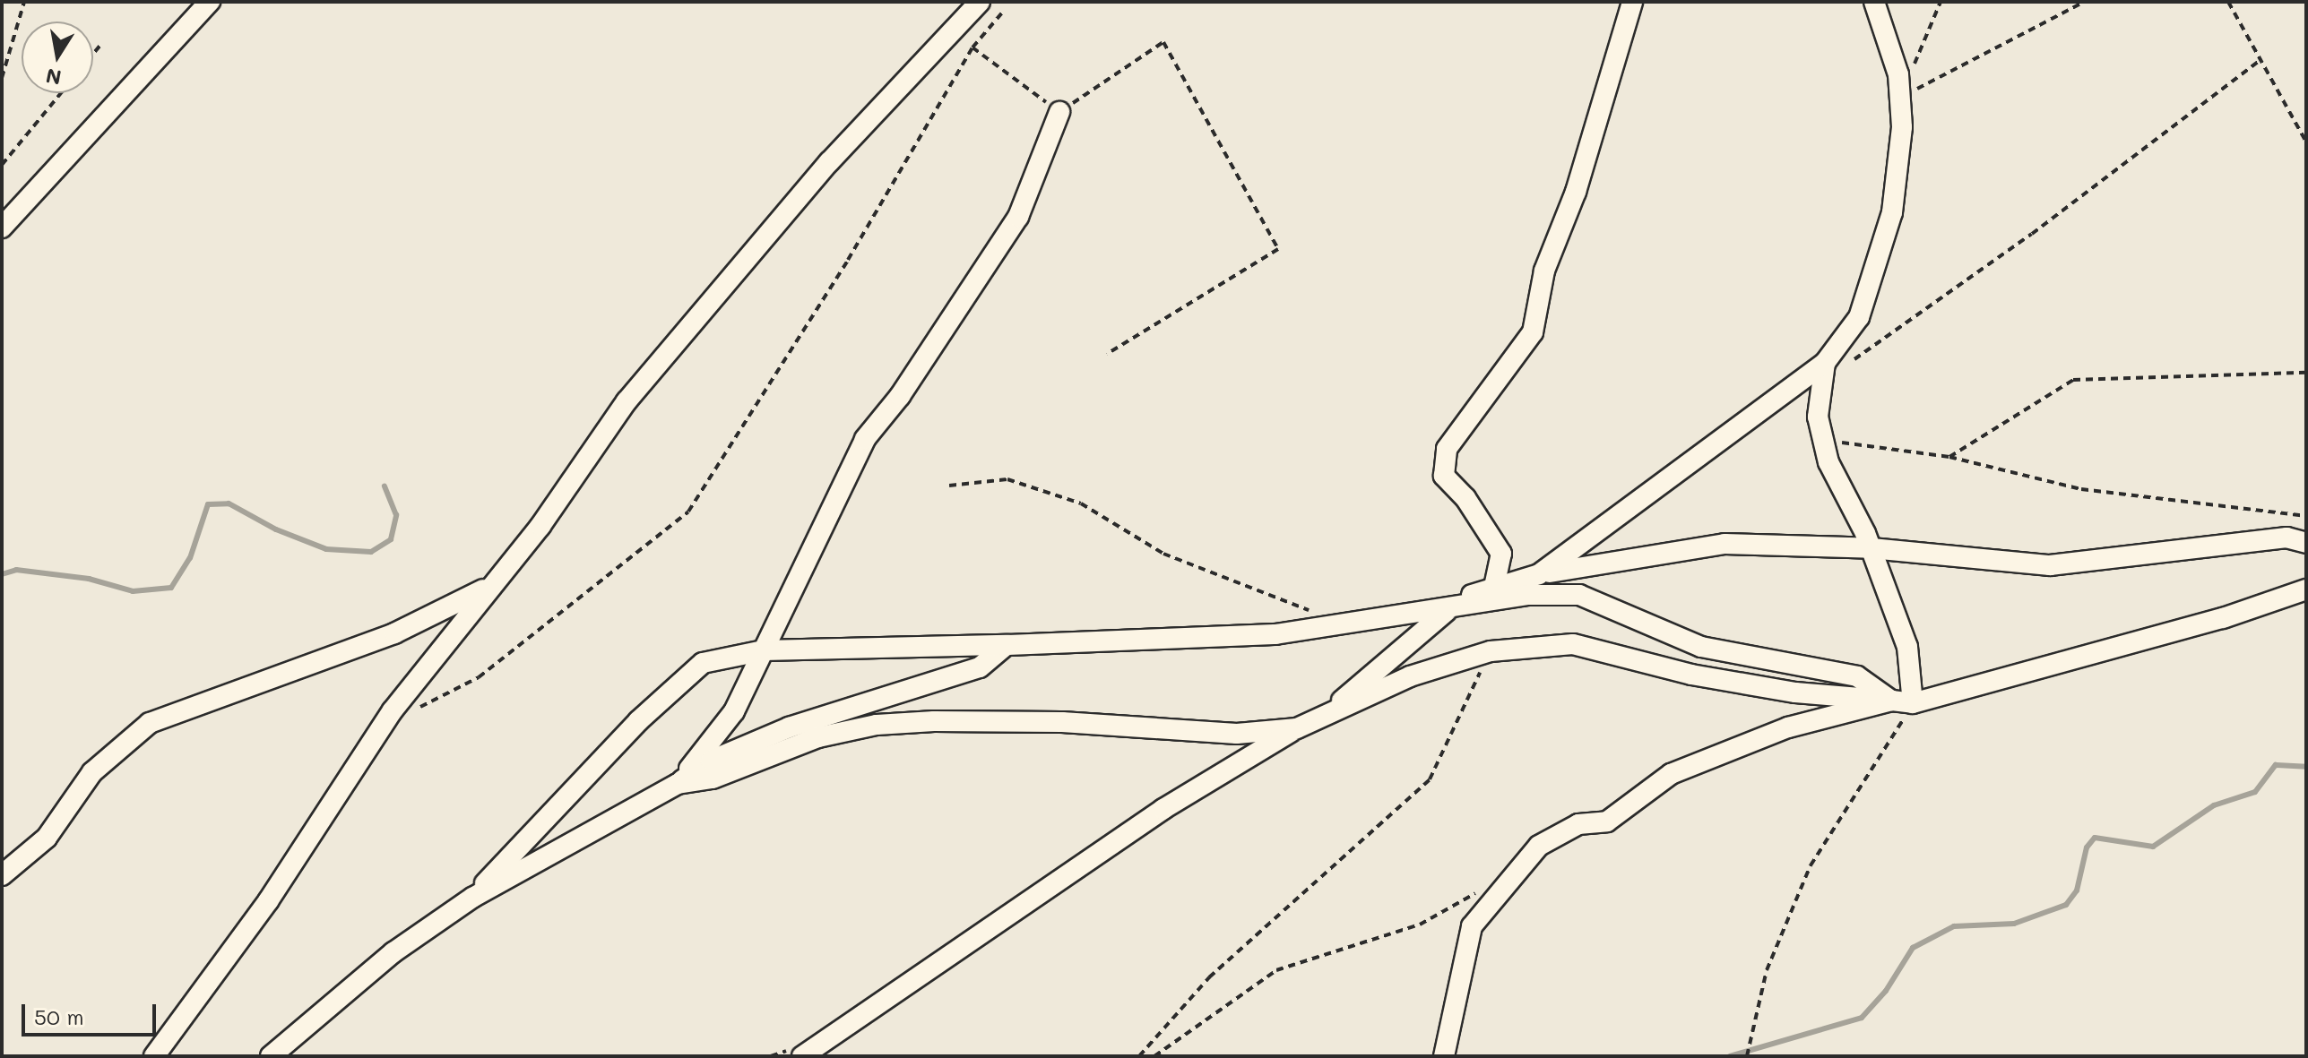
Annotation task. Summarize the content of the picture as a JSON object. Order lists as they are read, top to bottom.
{
  "scale_bar": "50 m",
  "north": "bottom"
}
